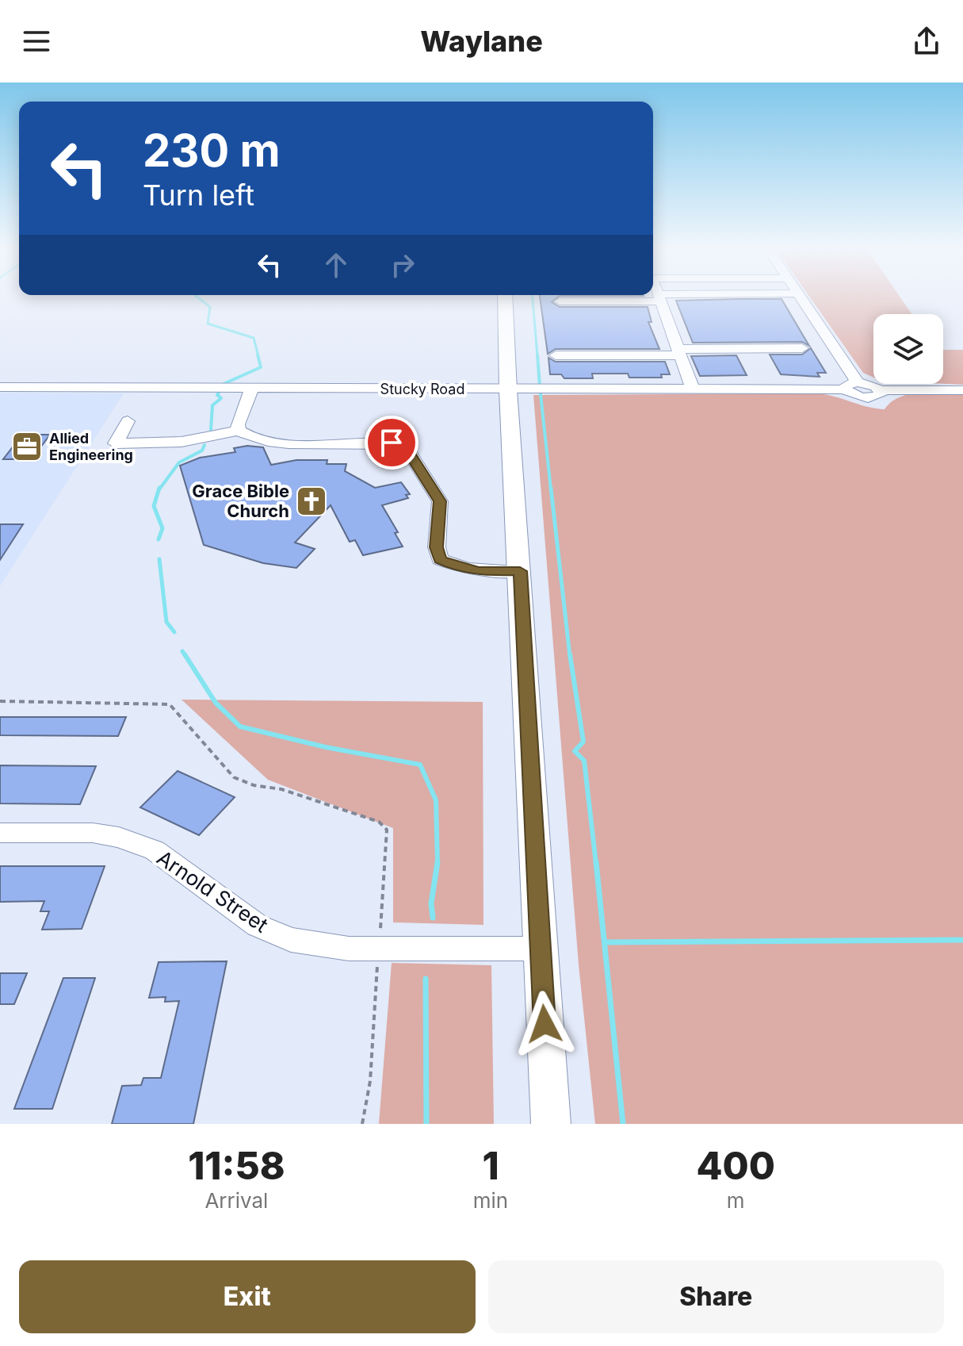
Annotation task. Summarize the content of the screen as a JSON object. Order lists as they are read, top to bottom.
{
  "streets": {
    "street": ["Stucky Road", "Arnold Street"]
  },
  "places": {
    "office": ["Allied Engineering"],
    "church": ["Grace Bible Church"]
  },
  "page": {
    "header": "Waylane",
    "turn": ["230 m", "Turn left"],
    "eta": [
      "11:58",
      "Arrival",
      "1",
      "min",
      "400",
      "m"
    ],
    "buttons": ["Exit", "Share"]
  }
}
